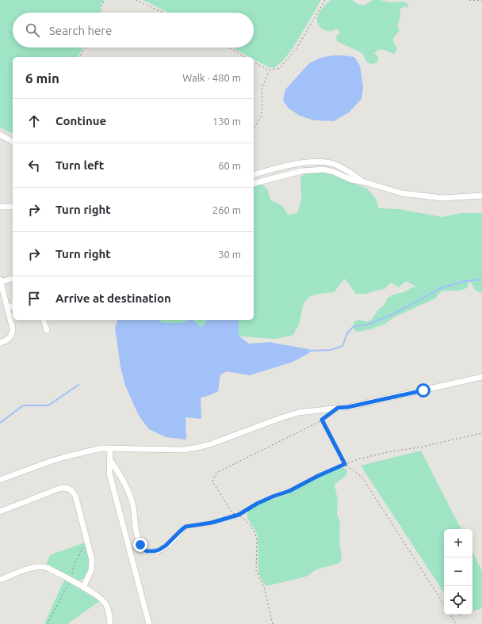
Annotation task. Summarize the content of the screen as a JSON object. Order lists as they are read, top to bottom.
{
  "page": {
    "search": "Search here",
    "heading": ["6 min", "Walk · 480 m"],
    "list": [
      ["Continue", "130 m"],
      ["Turn left", "60 m"],
      ["Turn right", "260 m"],
      ["Turn right", "30 m"],
      "Arrive at destination"
    ],
    "map_buttons": ["+", "−"]
  }
}
